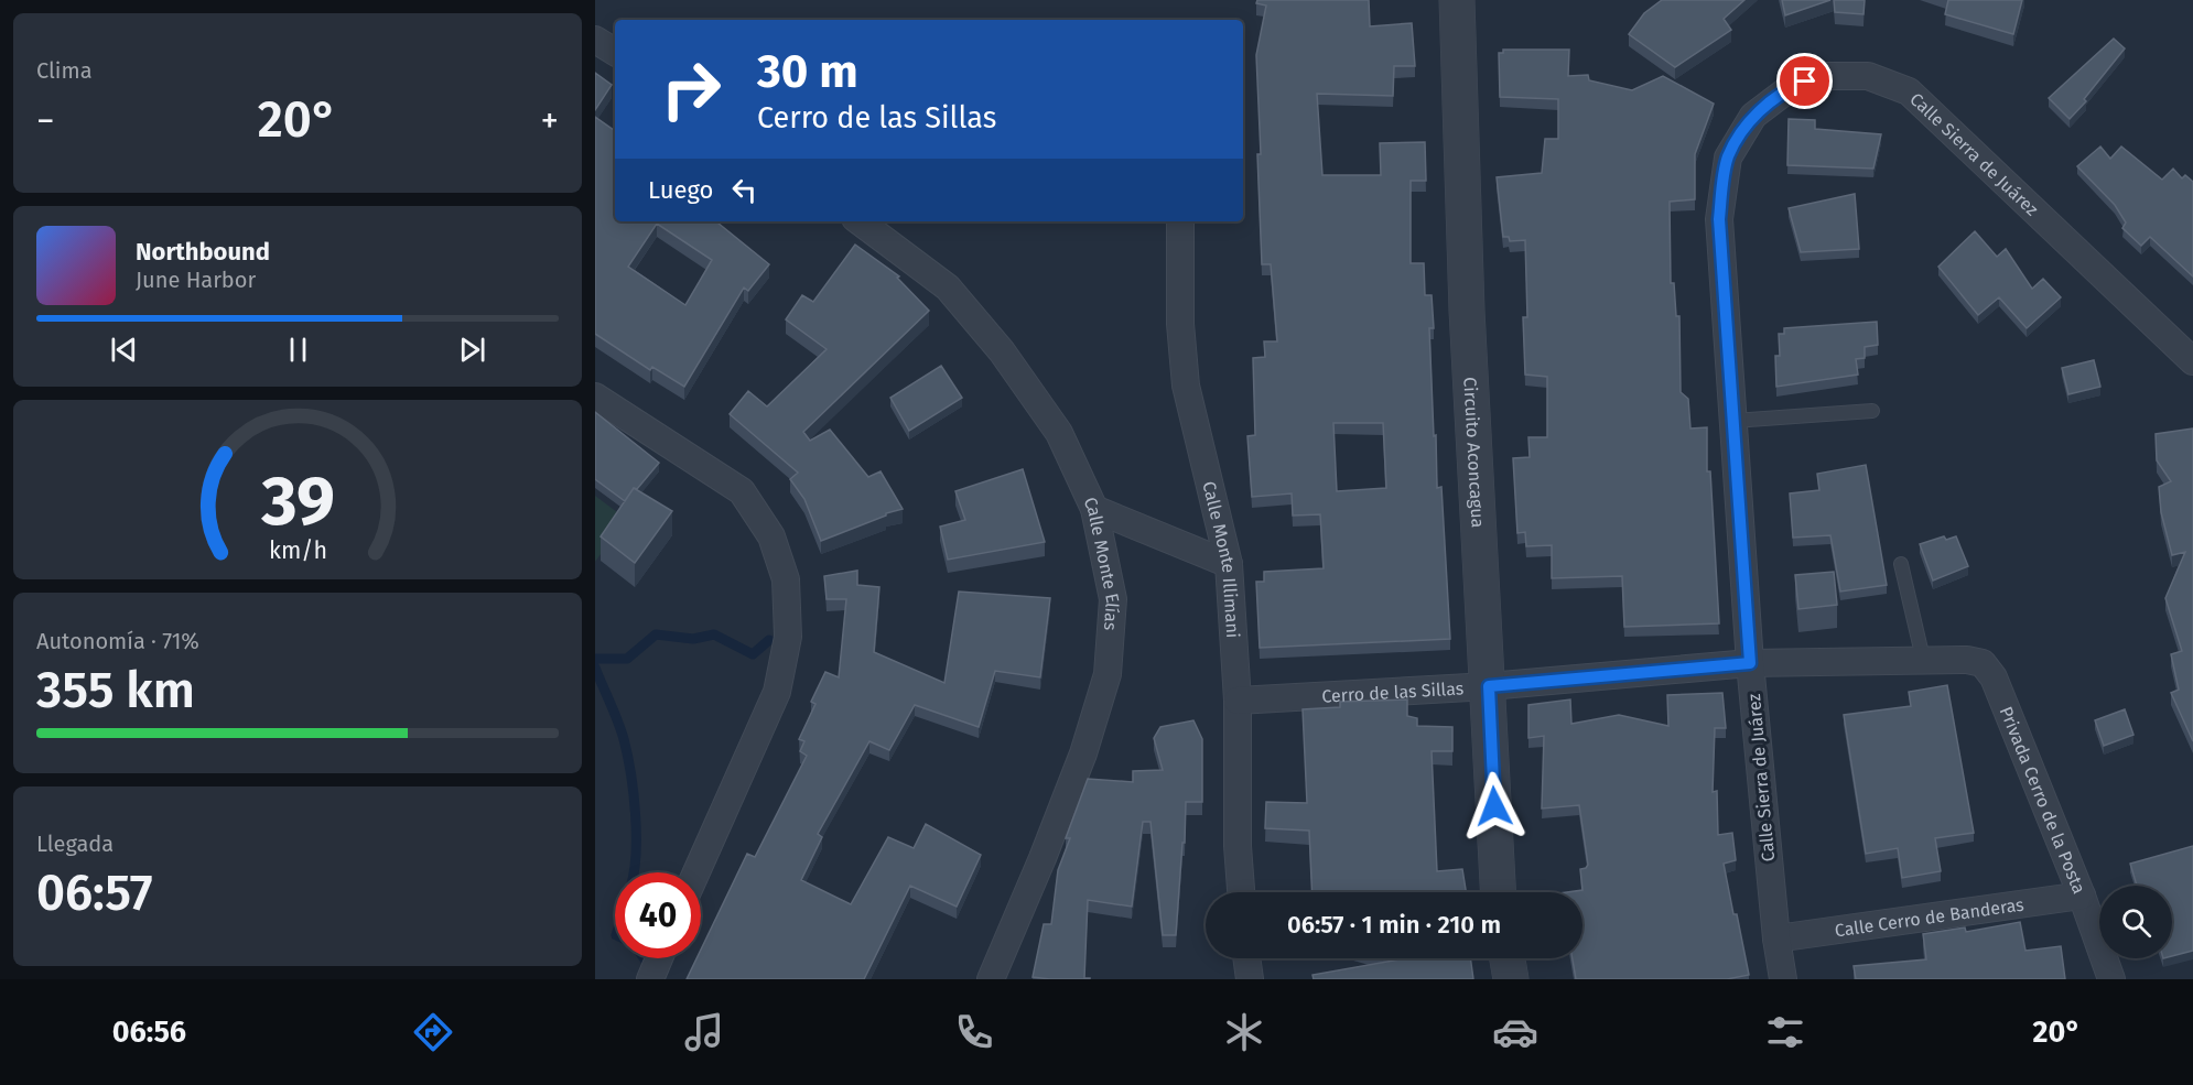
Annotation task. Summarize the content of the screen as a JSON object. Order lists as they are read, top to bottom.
{
  "streets": {
    "street": [
      "Calle Sierra de Juárez",
      "Circuito Aconcagua",
      "Calle Monte Illimani",
      "Calle Monte Elías",
      "Cerro de las Sillas",
      "Privada Cerro de la Posta",
      "Calle Cerro de Banderas"
    ]
  },
  "crossings": [
    ["Calle Sierra de Juárez", "Cerro de las Sillas"],
    ["Calle Sierra de Juárez", "Calle Cerro de Banderas"],
    ["Circuito Aconcagua", "Cerro de las Sillas"],
    ["Calle Monte Illimani", "Cerro de las Sillas"],
    ["Cerro de las Sillas", "Privada Cerro de la Posta"],
    ["Privada Cerro de la Posta", "Calle Cerro de Banderas"]
  ],
  "page": {
    "tile": [
      "Clima",
      ["Autonomía · 71%", "355 km"],
      ["Llegada", "06:57"]
    ],
    "turn": ["30 m", "Cerro de las Sillas"],
    "heat": ["−", "20°", "+"],
    "then": "Luego",
    "song": ["Northbound", "June Harbor"],
    "limit": "40",
    "trip": "06:57 · 1 min · 210 m",
    "tabs": ["06:56", "20°"],
    "gauge": ["39", "km/h"]
  }
}
